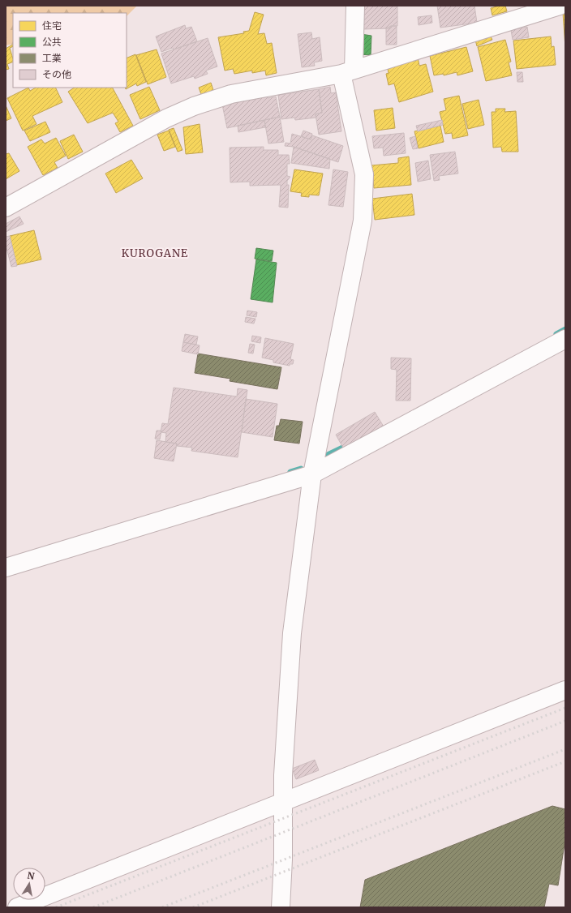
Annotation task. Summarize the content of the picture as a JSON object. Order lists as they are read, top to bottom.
{
  "districts": ["KUROGANE"],
  "legend": [
    "住宅",
    "公共",
    "工業",
    "その他"
  ],
  "north": "top"
}
